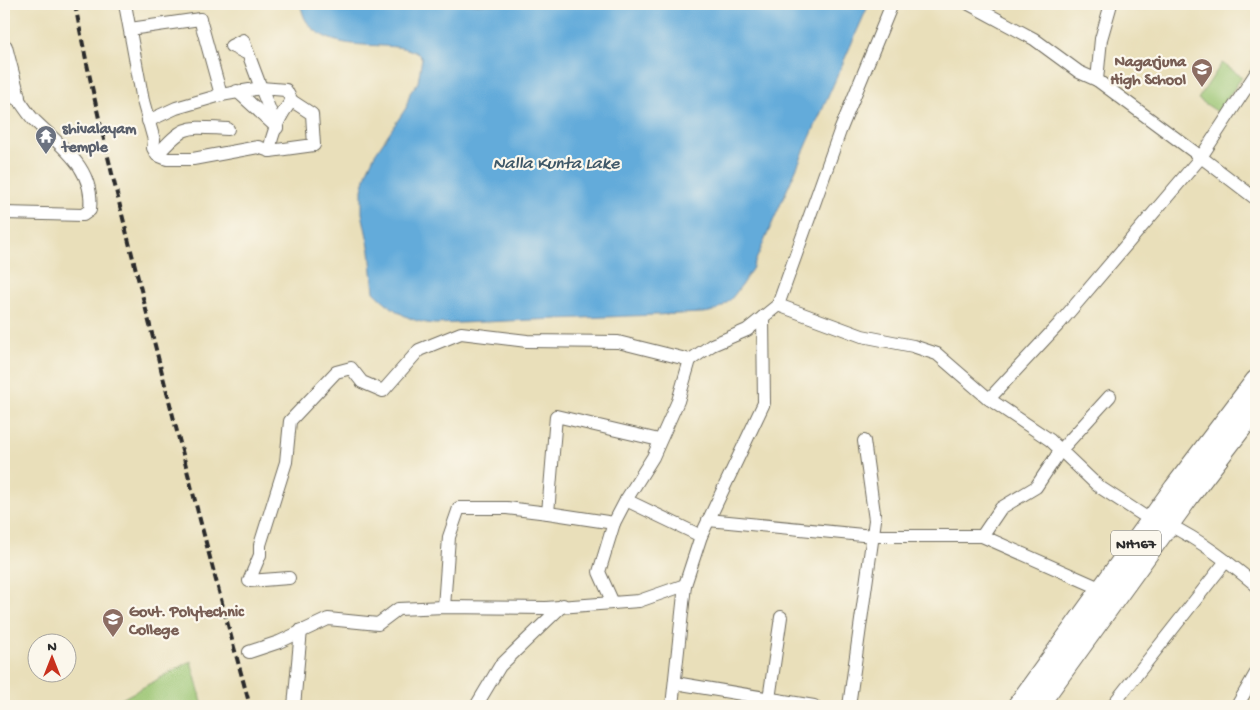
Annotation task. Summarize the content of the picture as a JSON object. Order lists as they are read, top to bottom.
{
  "streets": {
    "highway": ["NH167"]
  },
  "water": ["Nalla Kunta Lake"],
  "places": {
    "school or university": ["Nagarjuna High School", "Govt. Polytechnic College"],
    "temple": ["shivalayam temple"]
  },
  "north": "top"
}
